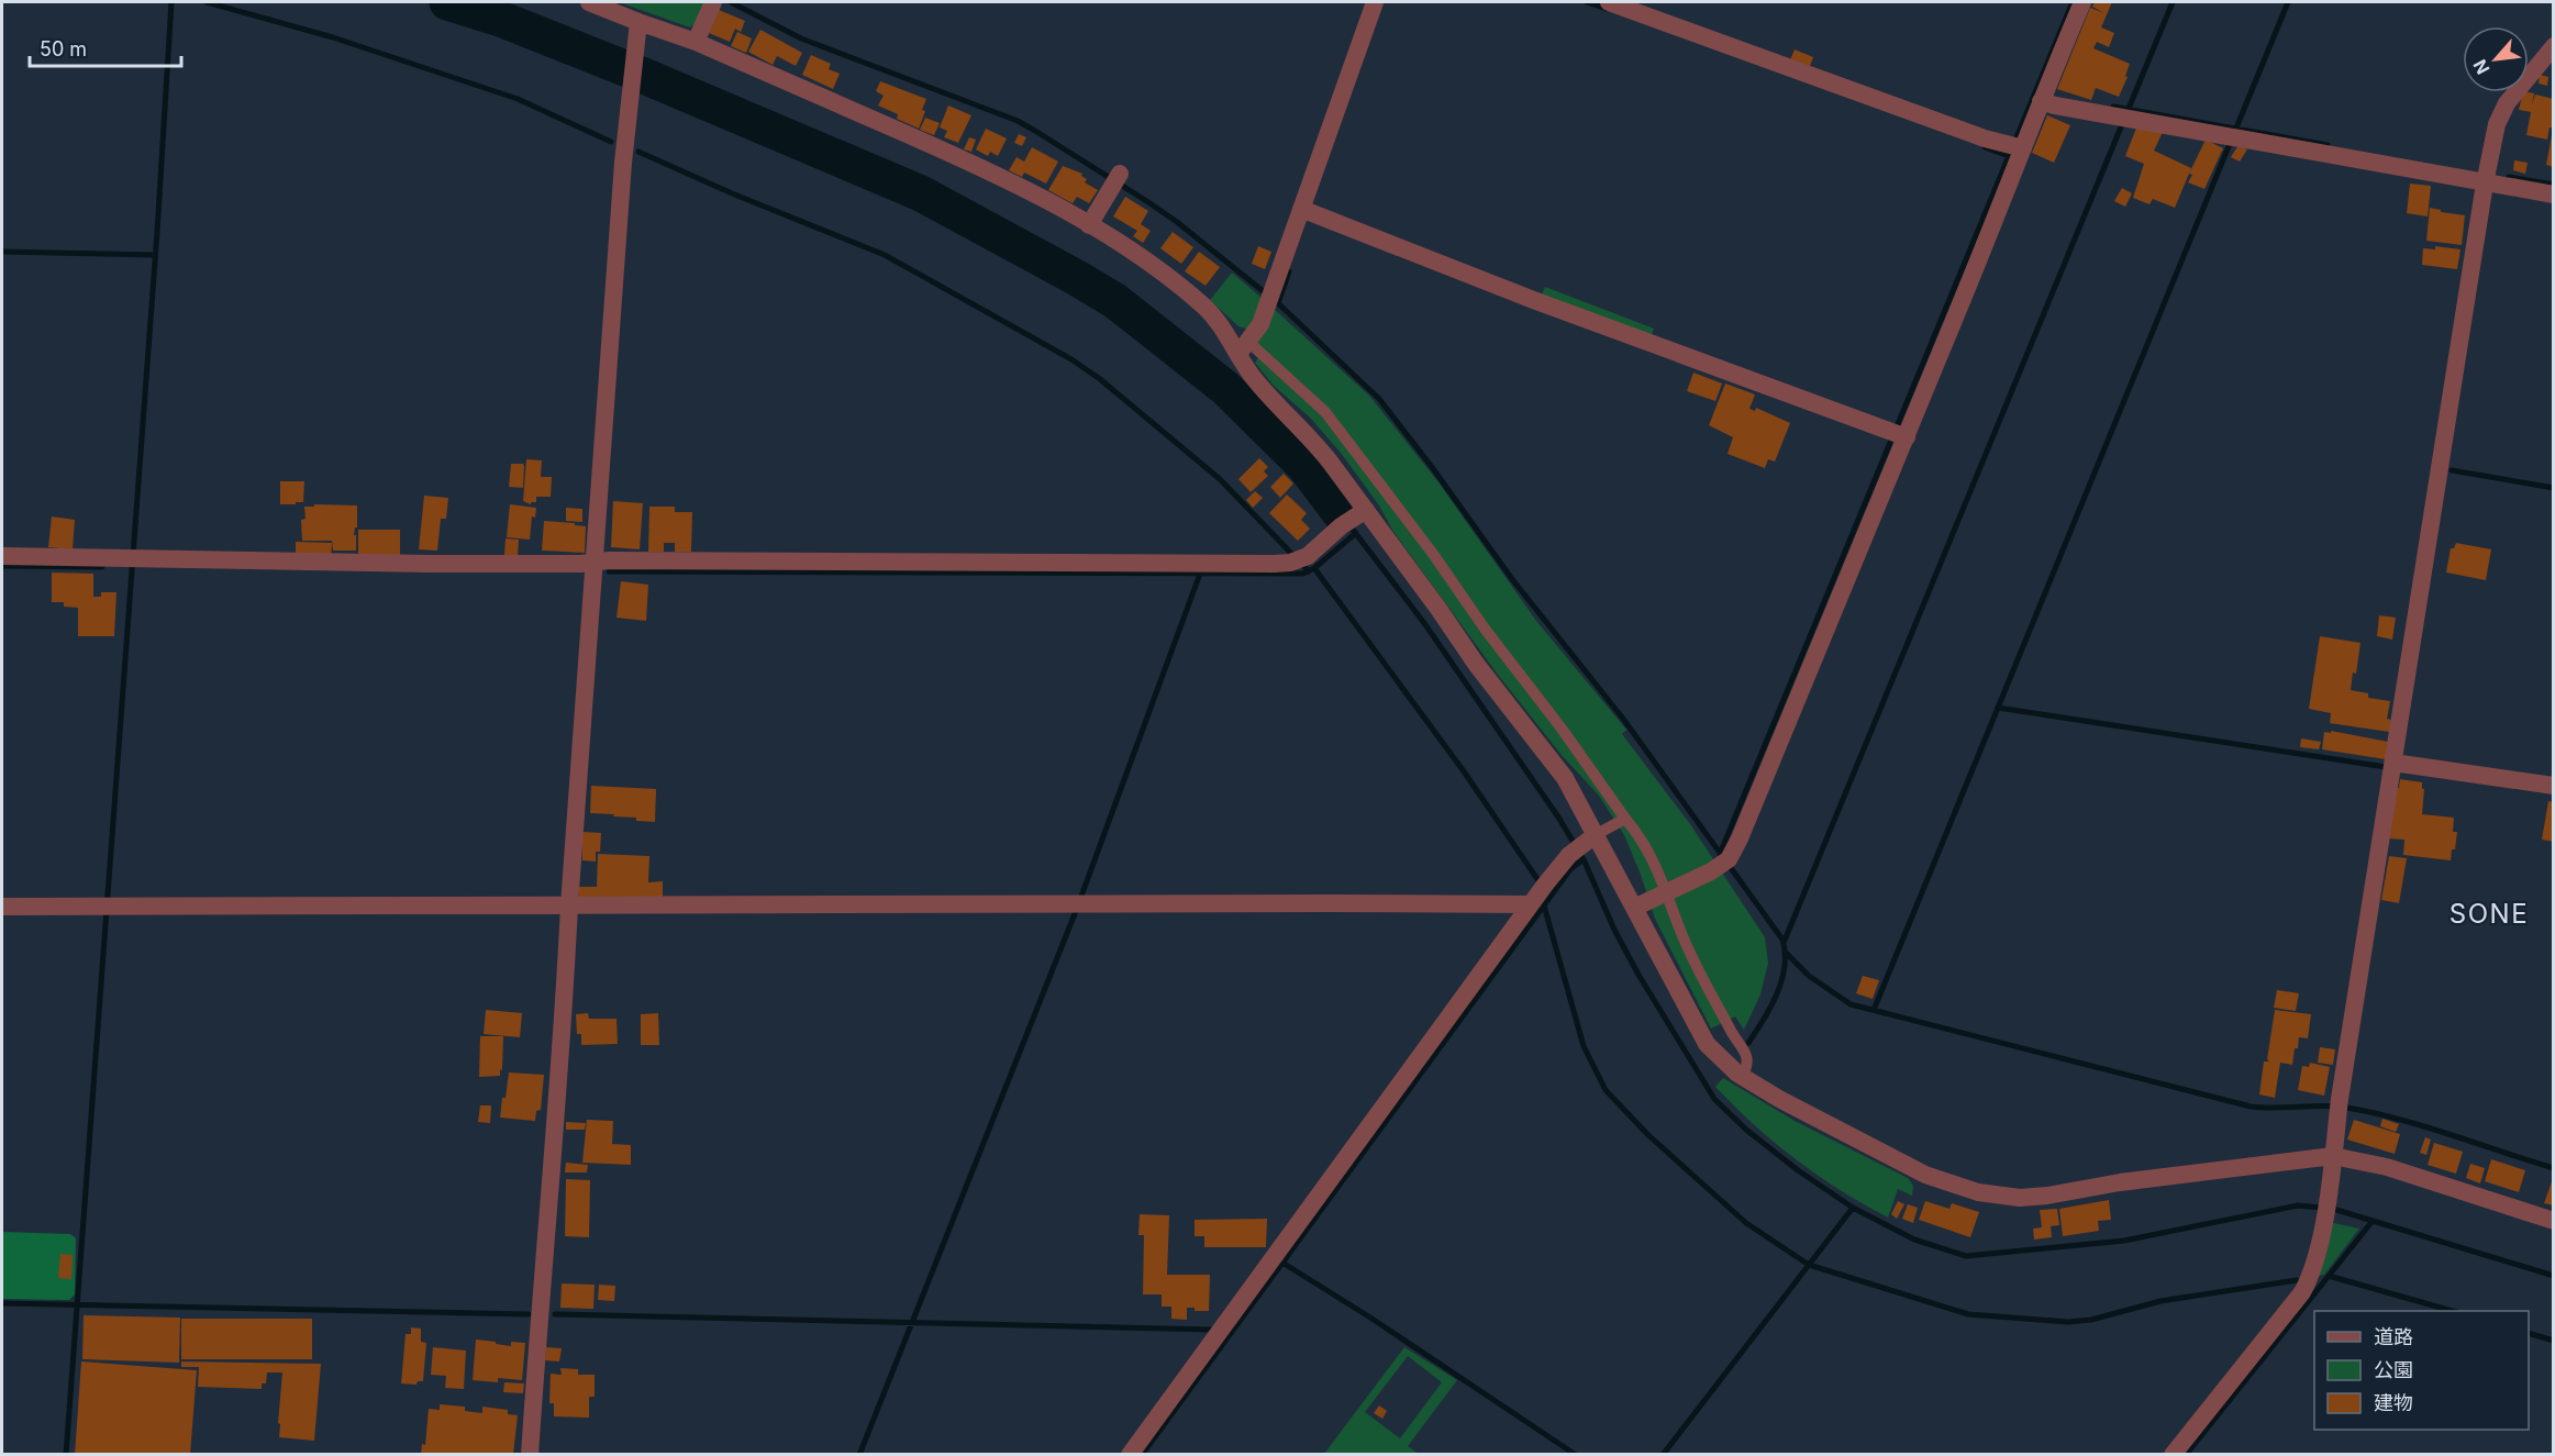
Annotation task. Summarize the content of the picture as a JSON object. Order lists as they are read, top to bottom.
{
  "districts": ["SONE"],
  "legend": ["道路", "公園", "建物"],
  "scale_bar": "50 m",
  "north": "bottom left"
}
